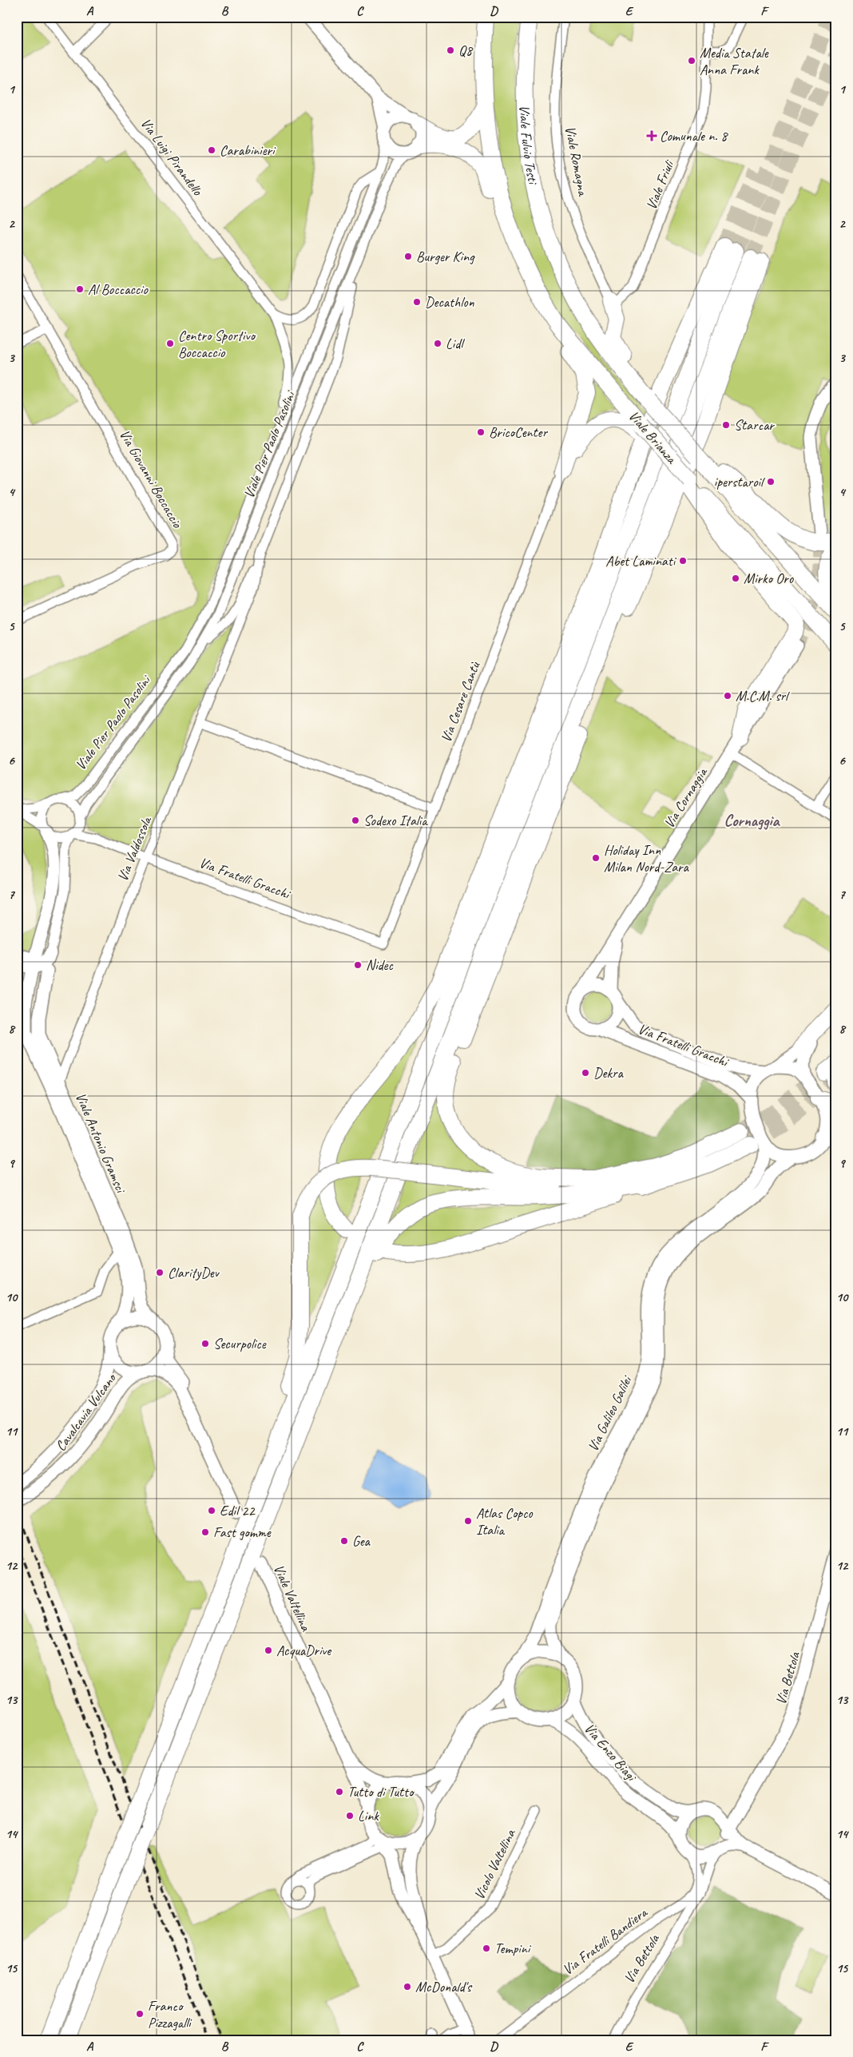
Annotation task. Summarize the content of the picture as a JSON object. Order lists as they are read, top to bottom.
{
  "streets": {
    "highway": ["Viale Fulvio Testi", "Viale Brianza"],
    "main road": [
      "Via Cornaggia",
      "Via Fratelli Gracchi",
      "Viale Antonio Gramsci",
      "Cavalcavia Vulcano",
      "Via Galileo Galilei",
      "Viale Valtellina",
      "Via Bettola",
      "Via Enzo Biagi"
    ],
    "street": [
      "Via Luigi Pirandello",
      "Viale Romagna",
      "Viale Friuli",
      "Viale Pier Paolo Pasolini",
      "Via Giovanni Boccaccio",
      "Via Cesare Cantù",
      "Via Valdossola",
      "Vicolo Valtellina",
      "Via Fratelli Bandiera"
    ]
  },
  "crossings": [
    ["Viale Fulvio Testi", "Viale Brianza"],
    ["Via Luigi Pirandello", "Viale Pier Paolo Pasolini"],
    ["Viale Romagna", "Viale Friuli"],
    ["Viale Pier Paolo Pasolini", "Via Valdossola"],
    ["Viale Pier Paolo Pasolini", "Via Fratelli Gracchi"],
    ["Via Cesare Cantù", "Via Fratelli Gracchi"],
    ["Via Cornaggia", "Via Fratelli Gracchi"],
    ["Via Valdossola", "Via Fratelli Gracchi"],
    ["Via Valdossola", "Viale Antonio Gramsci"],
    ["Via Fratelli Gracchi", "Via Galileo Galilei"],
    ["Viale Antonio Gramsci", "Cavalcavia Vulcano"],
    ["Via Galileo Galilei", "Via Enzo Biagi"],
    ["Via Bettola", "Via Enzo Biagi"],
    ["Via Bettola", "Via Fratelli Bandiera"],
    ["Via Enzo Biagi", "Via Fratelli Bandiera"]
  ],
  "districts": ["Cornaggia"],
  "places": {
    "other": [
      "Q8",
      "Media Statale Anna Frank",
      "Carabinieri",
      "Burger King",
      "Al Boccaccio",
      "Decathlon",
      "Centro Sportivo Boccaccio",
      "Lidl",
      "Starcar",
      "BricoCenter",
      "iperstaroil",
      "Abet Laminati",
      "Mirko Oro",
      "M.C.M. srl",
      "Sodexo Italia",
      "Holiday Inn Milan Nord-Zara",
      "Nidec",
      "Dekra",
      "ClarityDev",
      "Securpolice",
      "Edil 22",
      "Atlas Copco Italia",
      "Fast gomme",
      "Gea",
      "AcquaDrive",
      "Tutto di Tutto",
      "Link",
      "Tempini",
      "McDonald's",
      "Franco Pizzagalli"
    ],
    "health": ["Comunale n. 8"]
  },
  "grid": {
    "columns": [
      "A",
      "B",
      "C",
      "D",
      "E",
      "F"
    ],
    "rows": [
      "1",
      "2",
      "3",
      "4",
      "5",
      "6",
      "7",
      "8",
      "9",
      "10",
      "11",
      "12",
      "13",
      "14",
      "15"
    ]
  }
}
